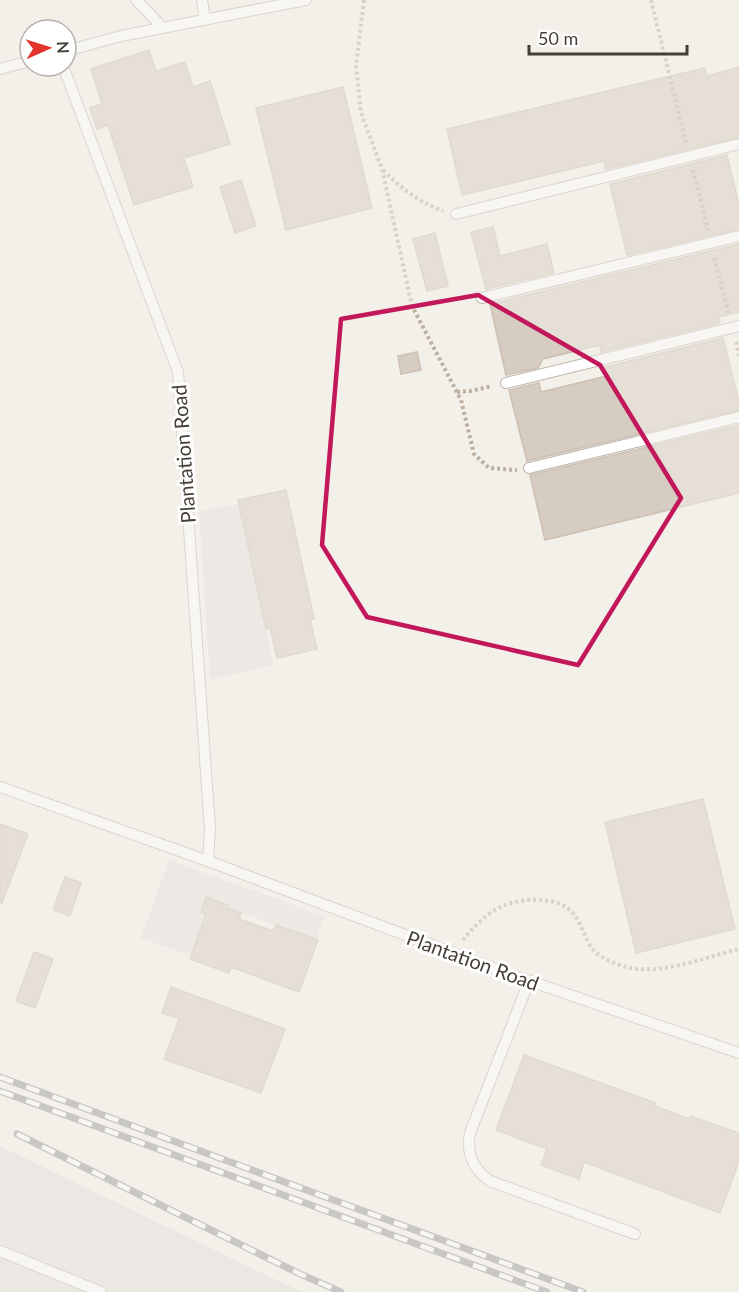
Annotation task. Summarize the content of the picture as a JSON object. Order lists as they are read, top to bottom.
{
  "streets": {
    "lane": ["Plantation Road"]
  },
  "scale_bar": "50 m",
  "north": "right"
}
